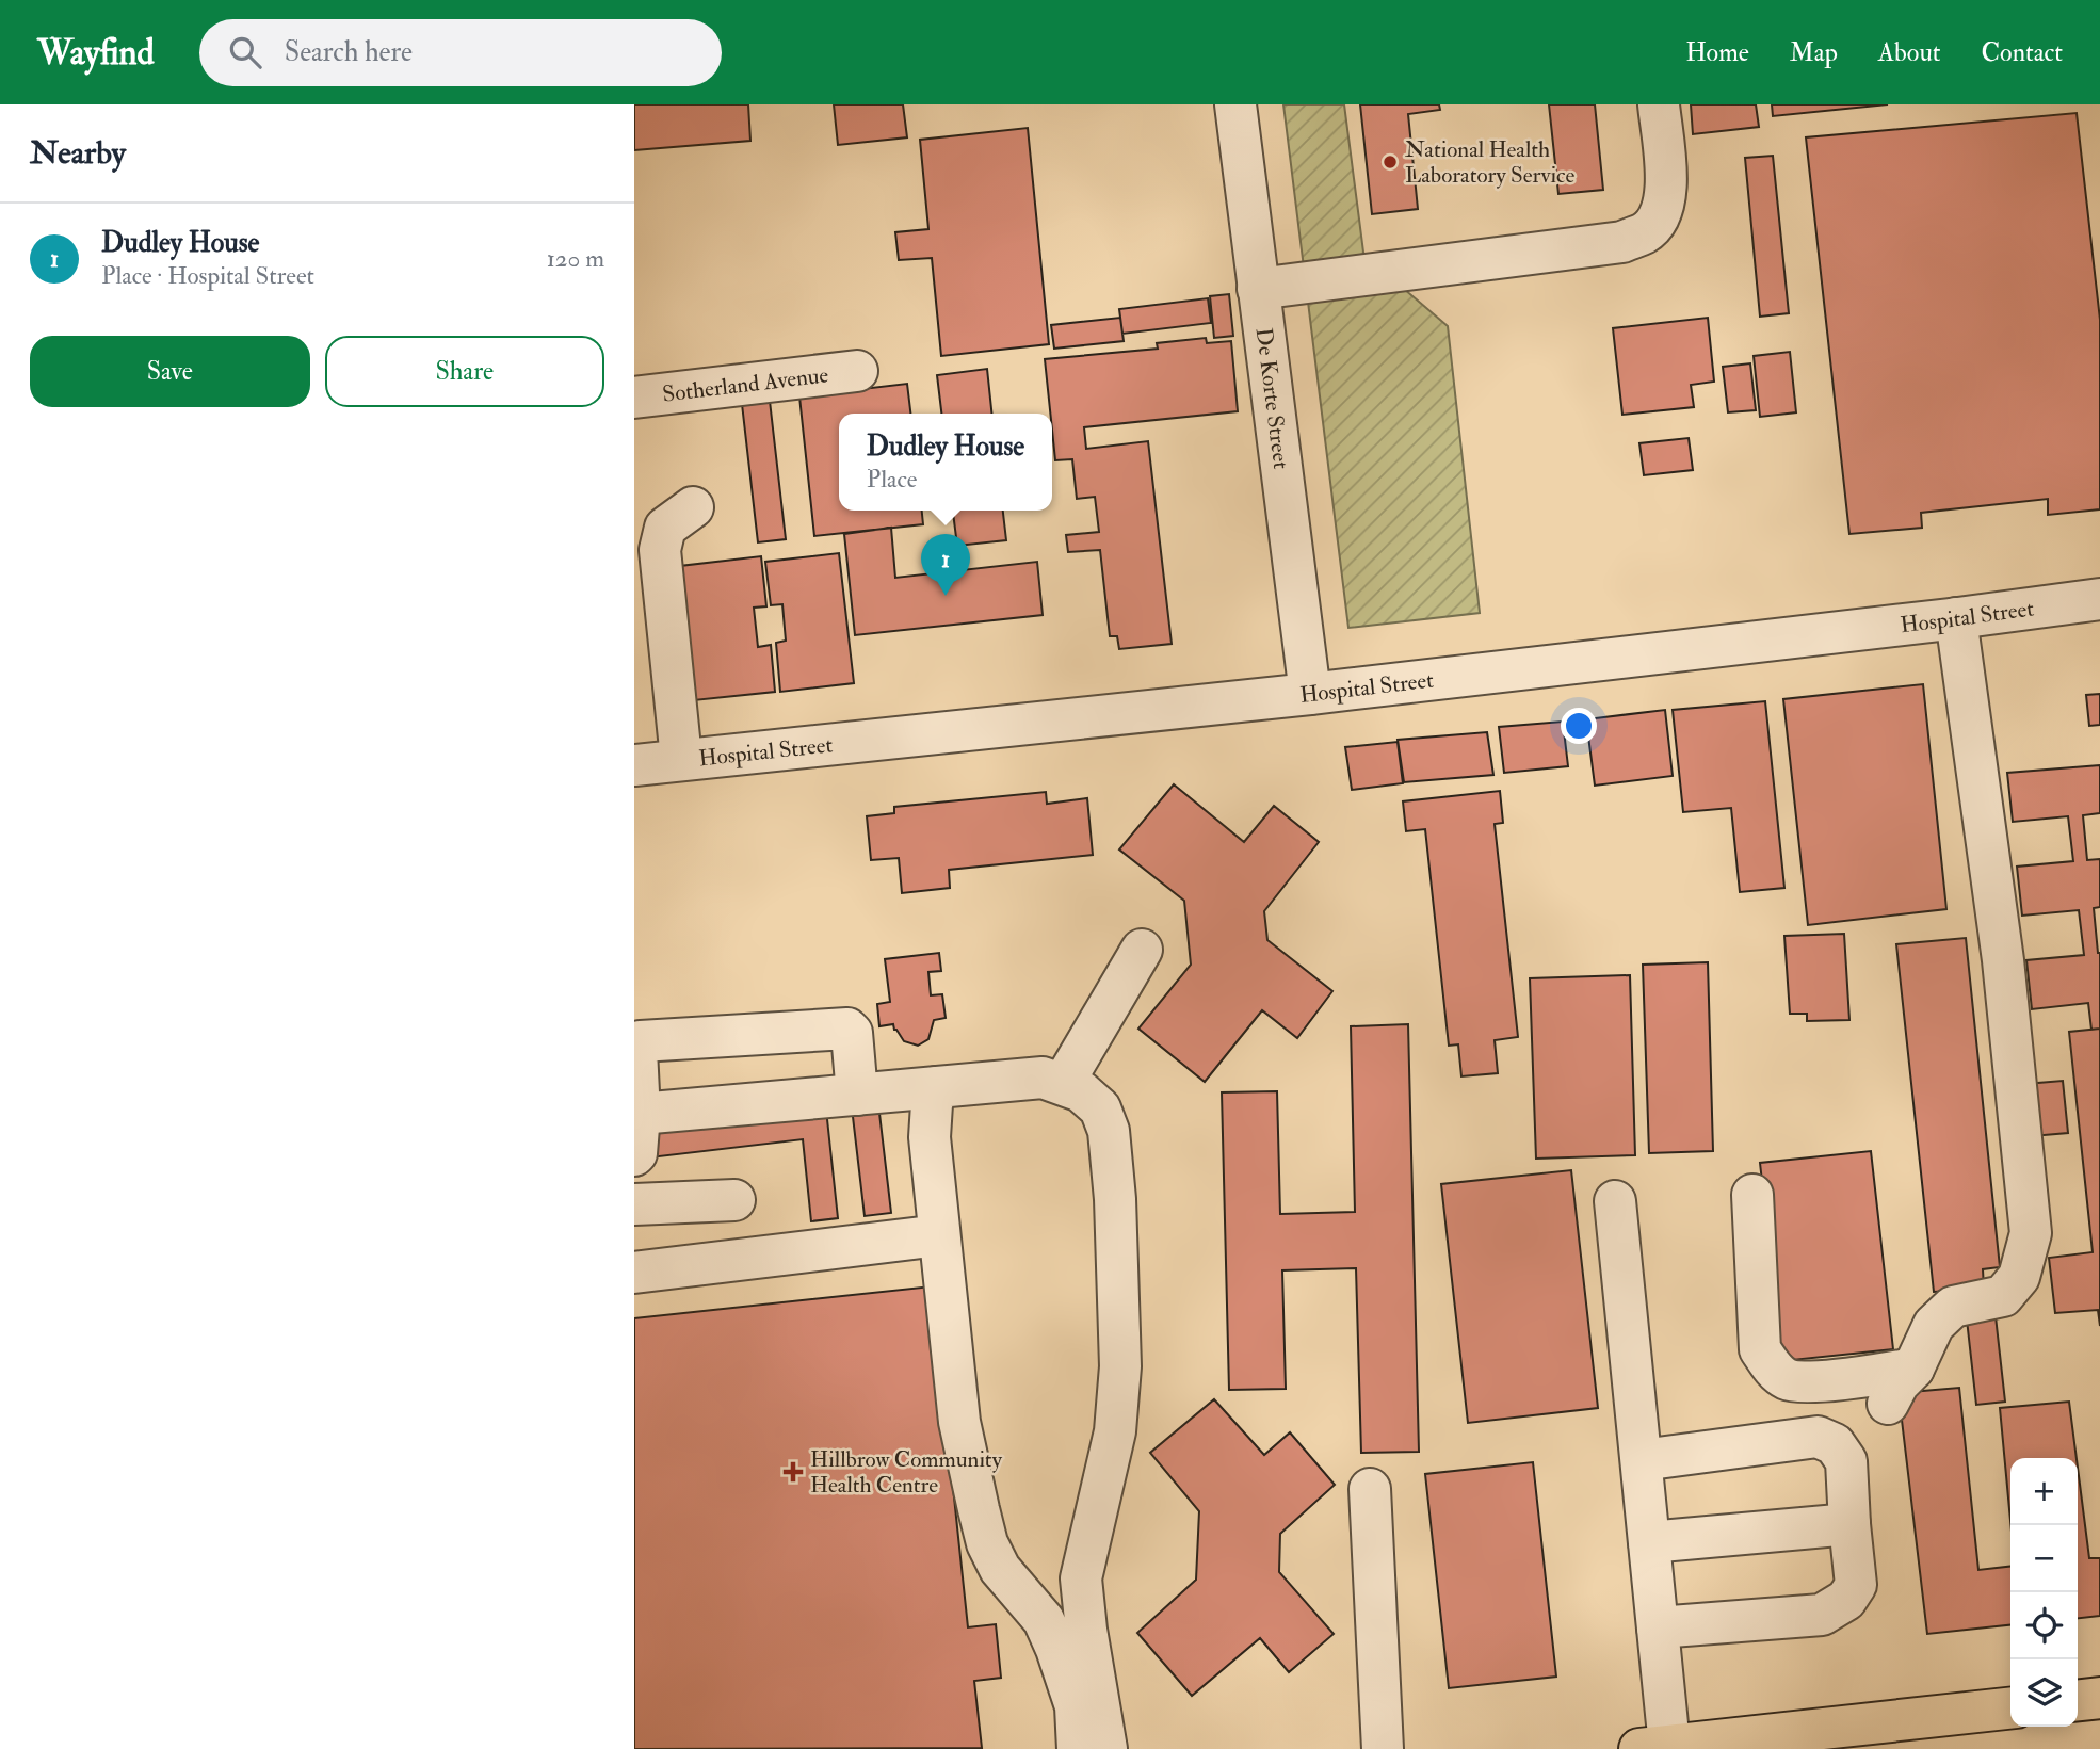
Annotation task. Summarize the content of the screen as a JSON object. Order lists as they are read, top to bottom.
{
  "streets": {
    "street": ["Sotherland Avenue", "De Korte Street", "Hospital Street"]
  },
  "crossings": [
    ["De Korte Street", "Hospital Street"]
  ],
  "places": {
    "other": ["National Health Laboratory Service"],
    "health": ["Hillbrow Community Health Centre"]
  },
  "page": {
    "header": "Wayfind",
    "search": "Search here",
    "nav": [
      "Home",
      "Map",
      "About",
      "Contact"
    ],
    "heading": "Nearby",
    "list": [
      {
        "mark": "1",
        "name": "Dudley House",
        "note": "Place · Hospital Street",
        "value": "120 m"
      }
    ],
    "buttons": ["Save", "Share"],
    "popup": ["Dudley House", "Place"],
    "pins": "1",
    "map_buttons": ["+", "−"]
  }
}
